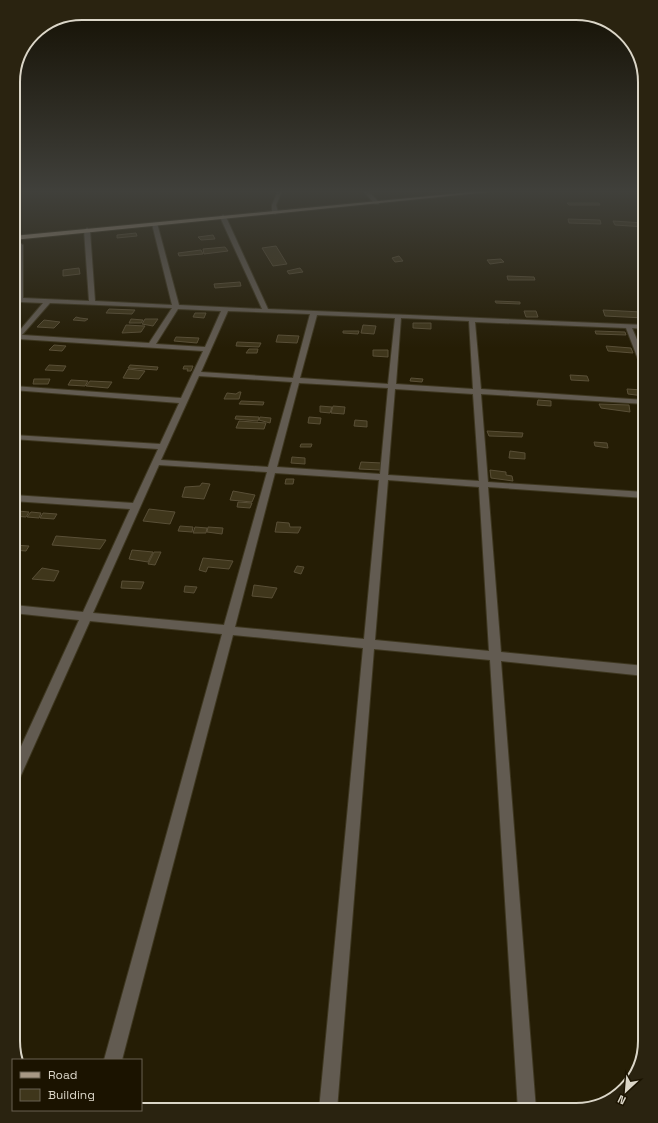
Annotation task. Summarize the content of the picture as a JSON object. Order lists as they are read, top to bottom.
{
  "legend": ["Road", "Building"],
  "north": "bottom left"
}
